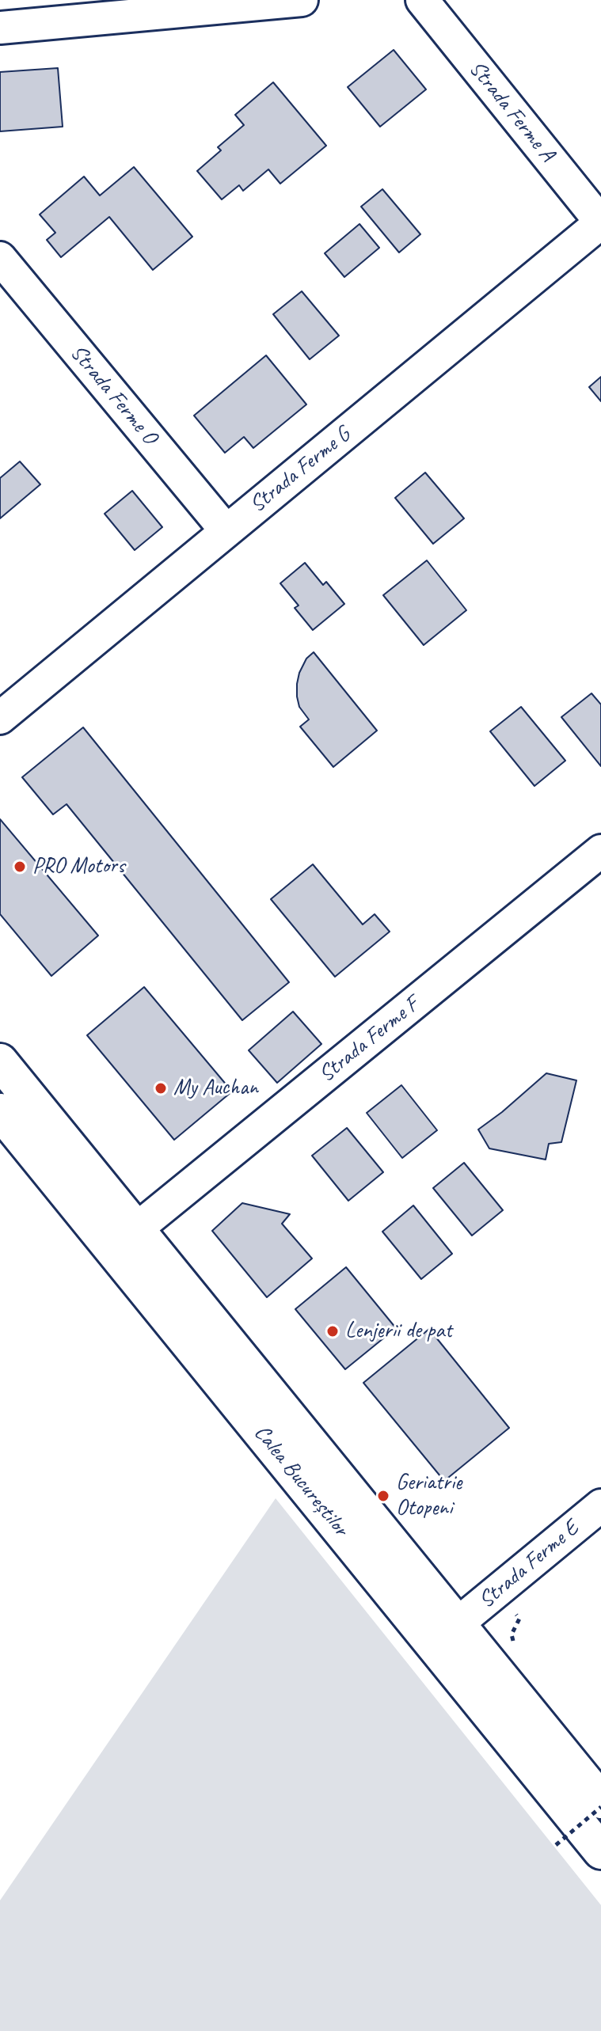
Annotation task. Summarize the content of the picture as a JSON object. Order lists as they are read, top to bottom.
{
  "streets": {
    "highway": ["Calea Bucureștilor"],
    "street": [
      "Strada Ferme A",
      "Strada Ferme O",
      "Strada Ferme G",
      "Strada Ferme F",
      "Strada Ferme E"
    ]
  },
  "crossings": [
    ["Strada Ferme A", "Strada Ferme G"],
    ["Strada Ferme O", "Strada Ferme G"],
    ["Strada Ferme F", "Calea Bucureștilor"],
    ["Calea Bucureștilor", "Strada Ferme E"]
  ],
  "places": [
    "PRO Motors",
    "My Auchan",
    "Lenjerii de pat",
    "Geriatrie Otopeni"
  ]
}
